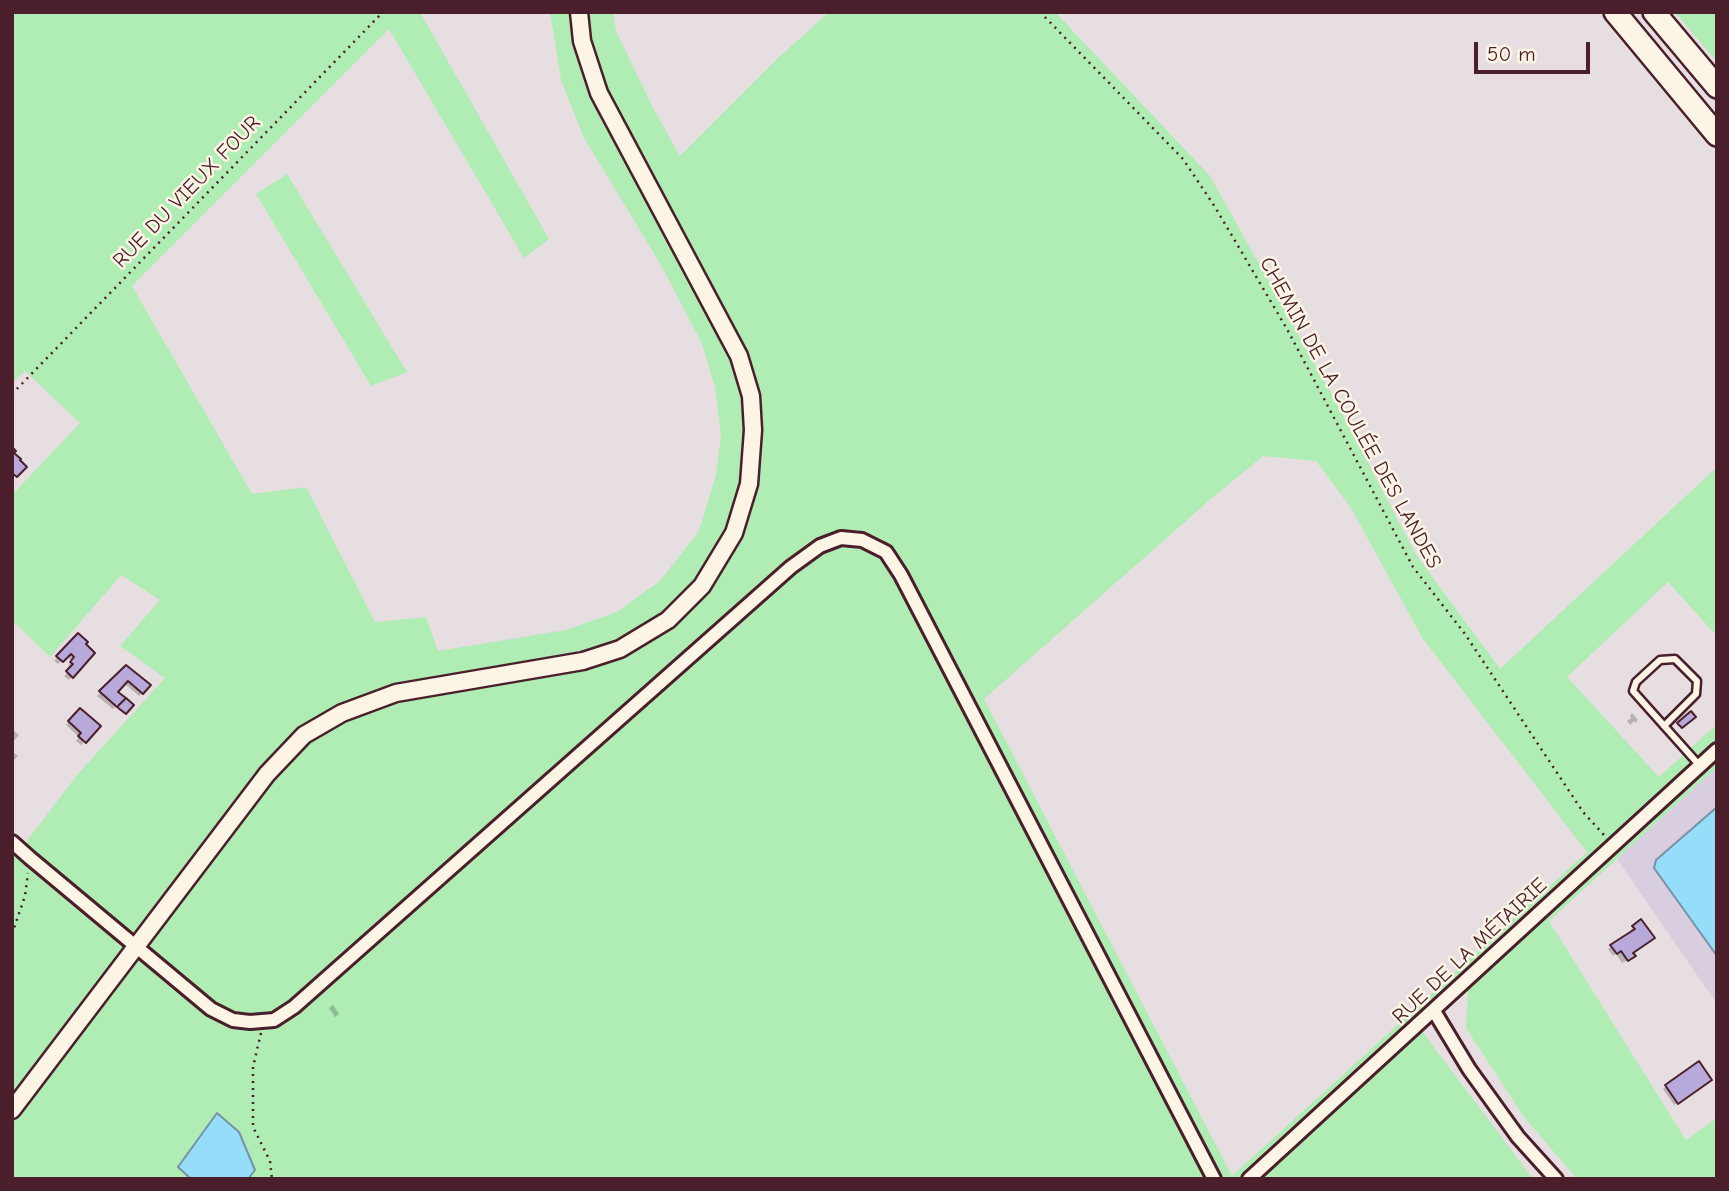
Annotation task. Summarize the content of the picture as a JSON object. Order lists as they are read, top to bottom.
{
  "streets": {
    "street": ["RUE DE LA MÉTAIRIE"],
    "path": ["RUE DU VIEUX FOUR", "CHEMIN DE LA COULÉE DES LANDES"]
  },
  "crossings": [
    ["CHEMIN DE LA COULÉE DES LANDES", "RUE DE LA MÉTAIRIE"]
  ],
  "scale_bar": "50 m"
}
